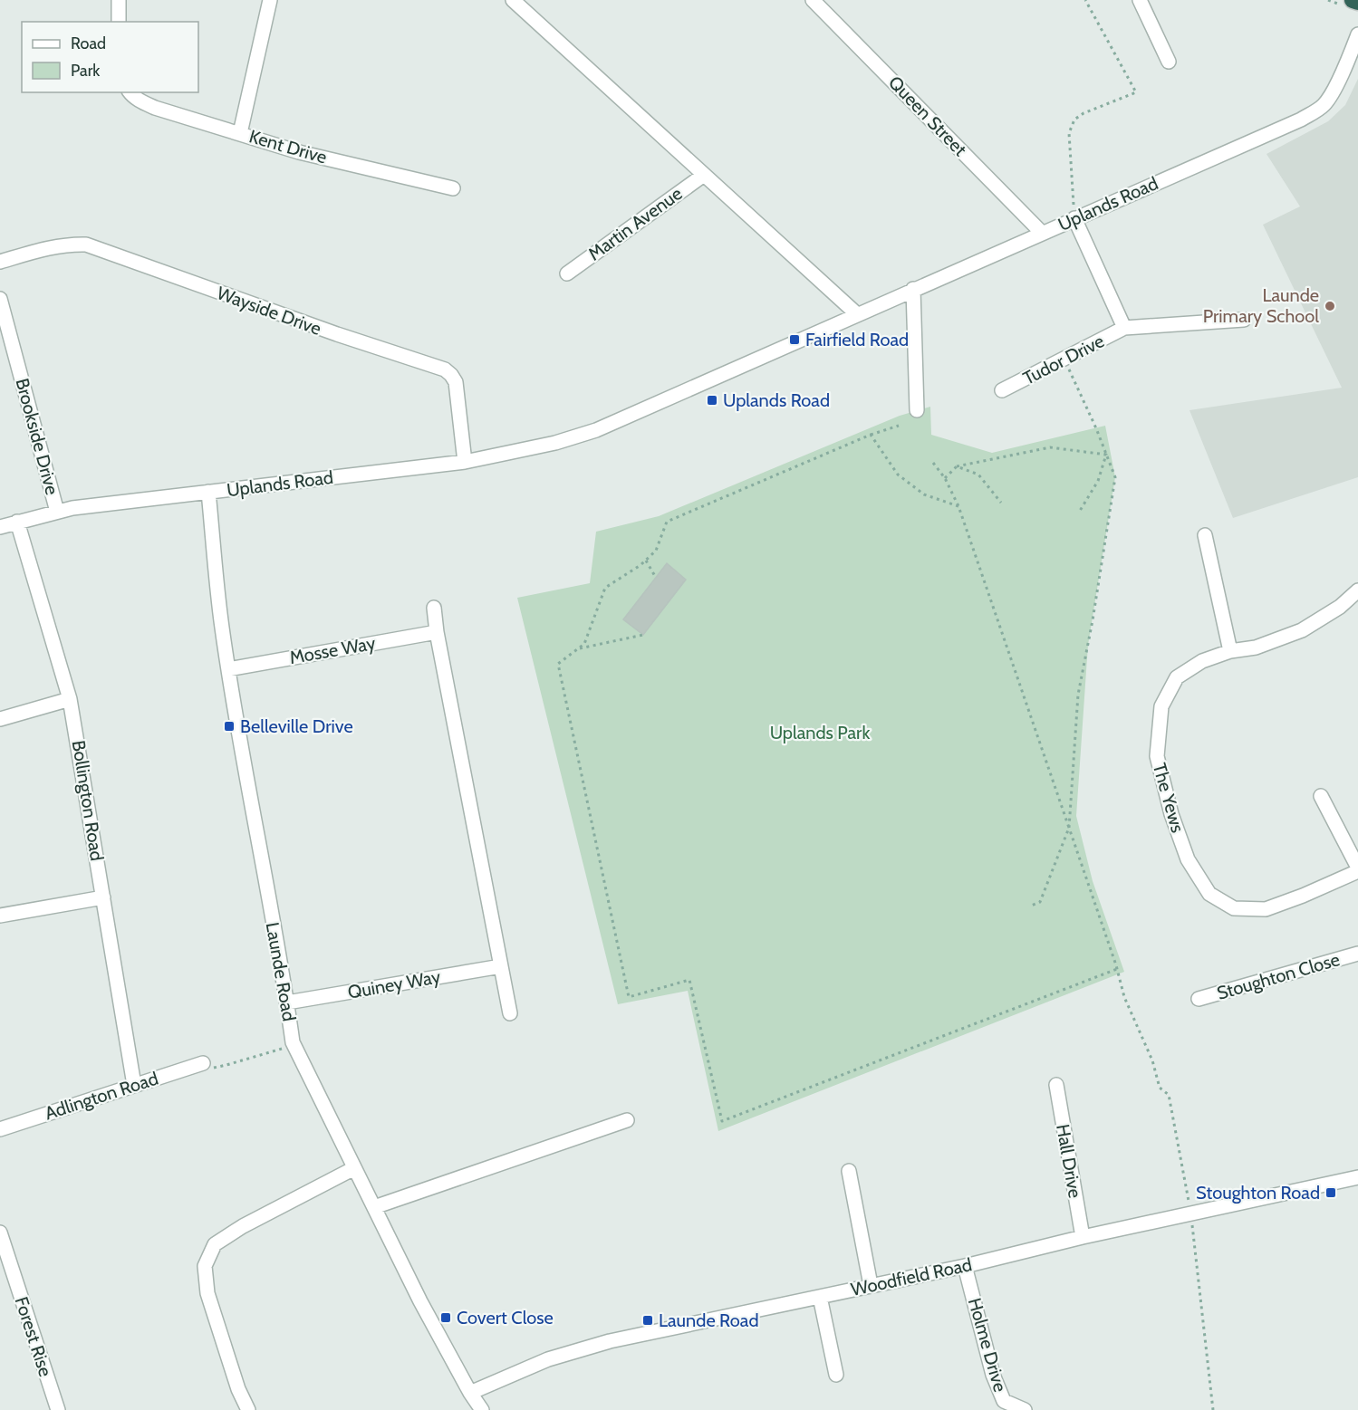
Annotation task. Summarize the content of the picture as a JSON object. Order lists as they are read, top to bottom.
{
  "streets": {
    "street": [
      "Queen Street",
      "Kent Drive",
      "Uplands Road",
      "Martin Avenue",
      "Wayside Drive",
      "Tudor Drive",
      "Brookside Drive",
      "Mosse Way",
      "The Yews",
      "Bollington Road",
      "Launde Road",
      "Stoughton Close",
      "Quiney Way",
      "Adlington Road",
      "Hall Drive",
      "Woodfield Road",
      "Forest Rise",
      "Holme Drive"
    ]
  },
  "crossings": [
    ["Queen Street", "Uplands Road"],
    ["Uplands Road", "Wayside Drive"],
    ["Uplands Road", "Tudor Drive"],
    ["Uplands Road", "Brookside Drive"],
    ["Uplands Road", "Bollington Road"],
    ["Uplands Road", "Launde Road"],
    ["Mosse Way", "Launde Road"],
    ["Bollington Road", "Adlington Road"],
    ["Launde Road", "Quiney Way"],
    ["Launde Road", "Woodfield Road"],
    ["Hall Drive", "Woodfield Road"],
    ["Woodfield Road", "Holme Drive"]
  ],
  "parks": ["Uplands Park"],
  "places": {
    "other": ["Launde Primary School"],
    "transit": [
      "Fairfield Road",
      "Uplands Road",
      "Belleville Drive",
      "Stoughton Road",
      "Covert Close",
      "Launde Road"
    ]
  },
  "legend": ["Road", "Park"]
}
